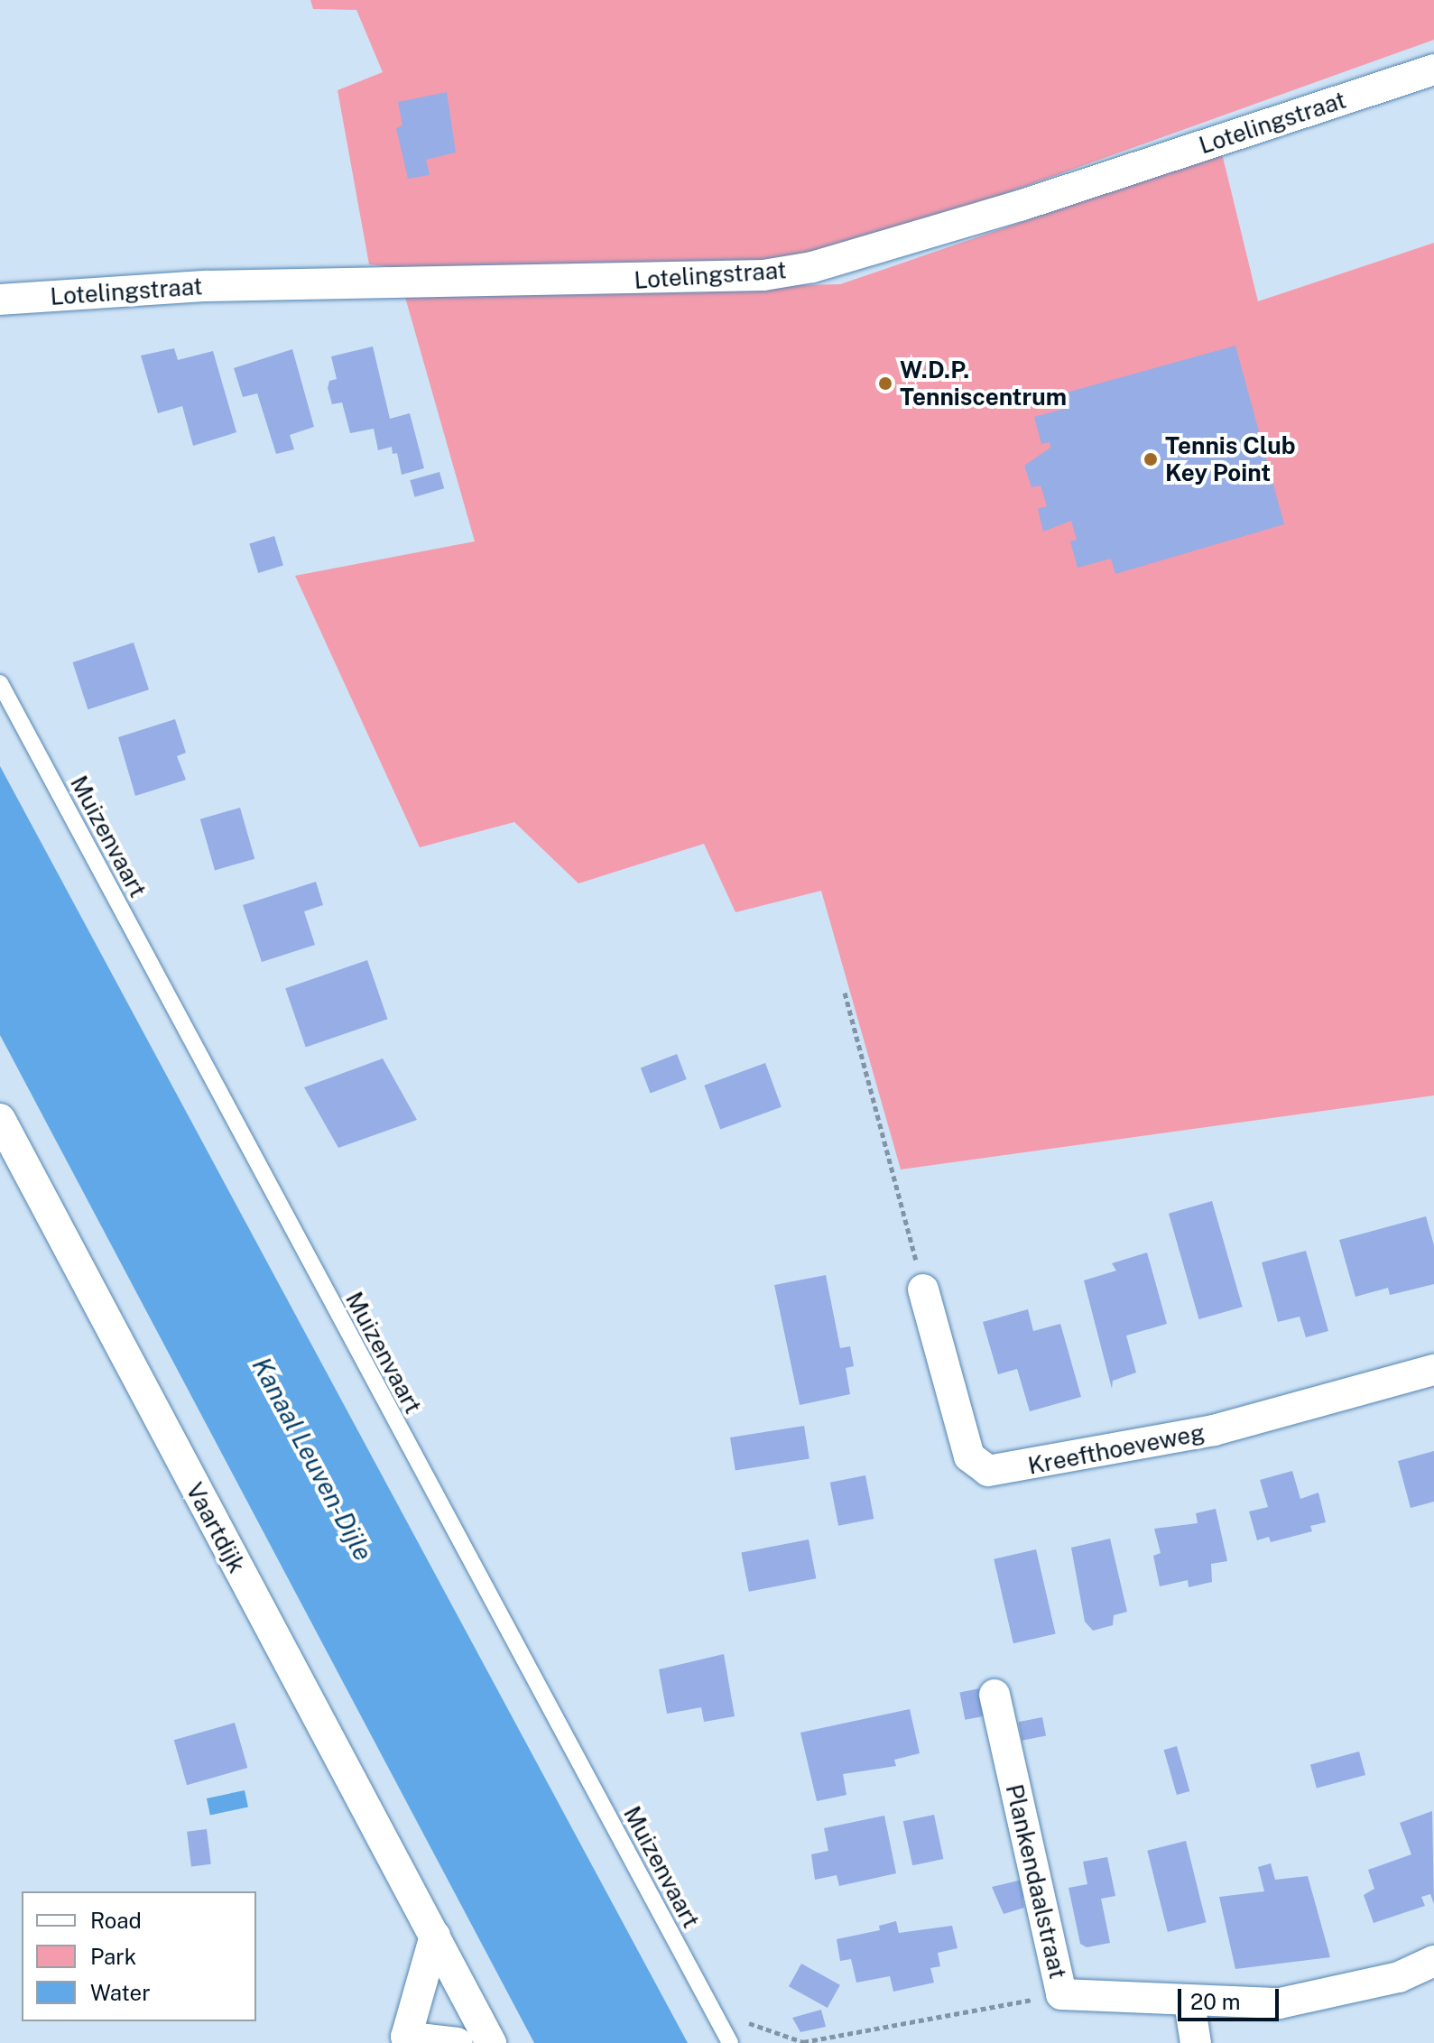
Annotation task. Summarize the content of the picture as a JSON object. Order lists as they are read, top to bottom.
{
  "streets": {
    "street": [
      "Lotelingstraat",
      "Kreefthoeveweg",
      "Vaartdijk",
      "Plankendaalstraat"
    ],
    "lane": ["Muizenvaart"]
  },
  "water": ["Kanaal Leuven-Dijle"],
  "places": ["W.D.P. Tenniscentrum", "Tennis Club Key Point"],
  "legend": ["Road", "Park", "Water"],
  "scale_bar": "20 m"
}
